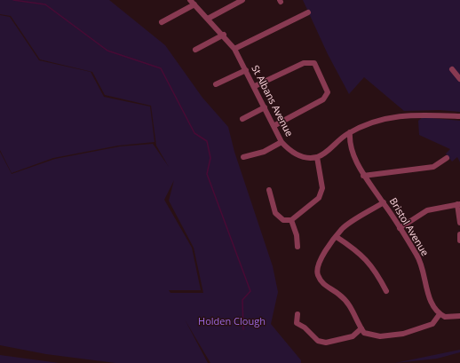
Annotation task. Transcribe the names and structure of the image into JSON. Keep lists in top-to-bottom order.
{
  "streets": {
    "street": ["St Albans Avenue", "Bristol Avenue"]
  },
  "parks": ["Holden Clough"]
}
